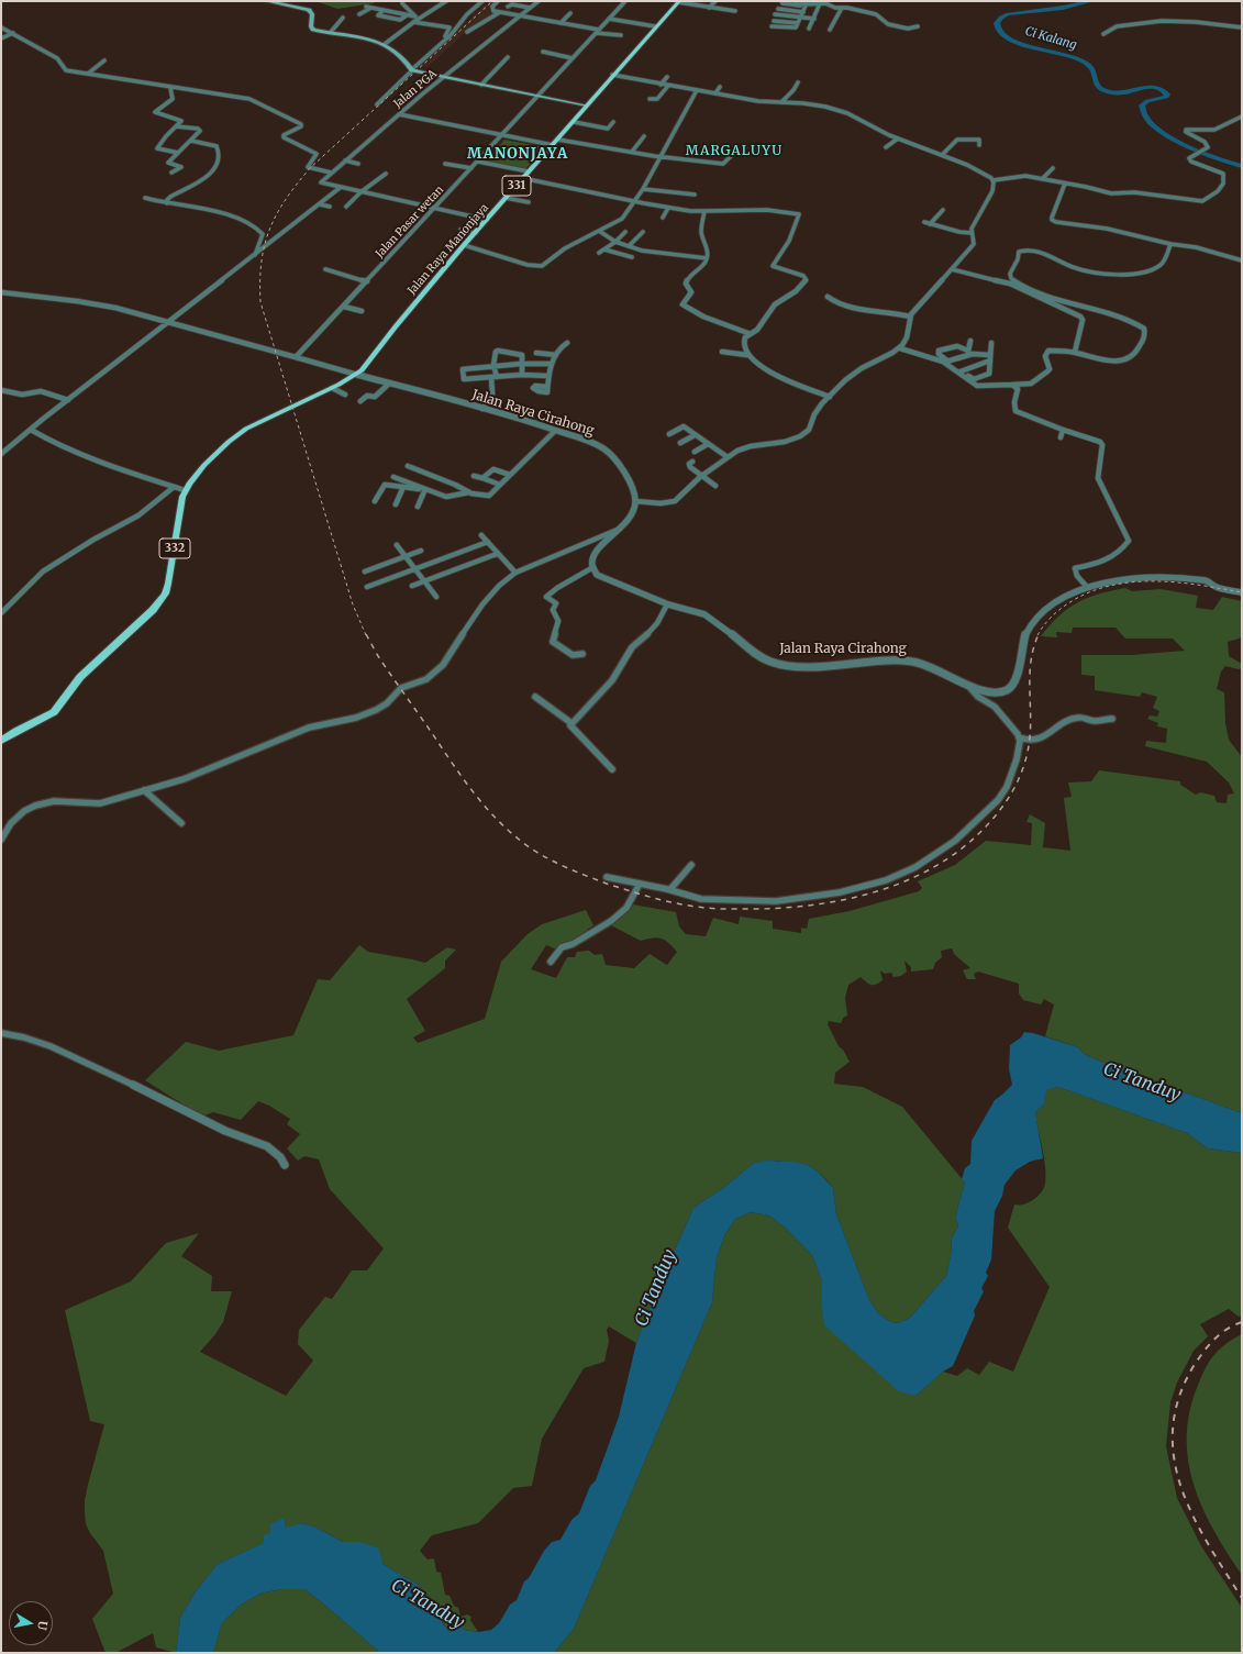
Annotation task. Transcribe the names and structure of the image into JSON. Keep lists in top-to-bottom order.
{
  "streets": {
    "main road": ["331", "Jalan Raya Manonjaya", "332"],
    "street": ["Jalan PGA", "Jalan Pasar wetan", "Jalan Raya Cirahong"]
  },
  "crossings": [
    ["Jalan Raya Manonjaya", "Jalan Raya Cirahong"],
    ["Jalan Raya Manonjaya", "332"],
    ["Jalan Raya Cirahong", "332"]
  ],
  "districts": ["MARGALUYU", "MANONJAYA"],
  "water": ["Ci Kalang", "Ci Tanduy"],
  "north": "right"
}
